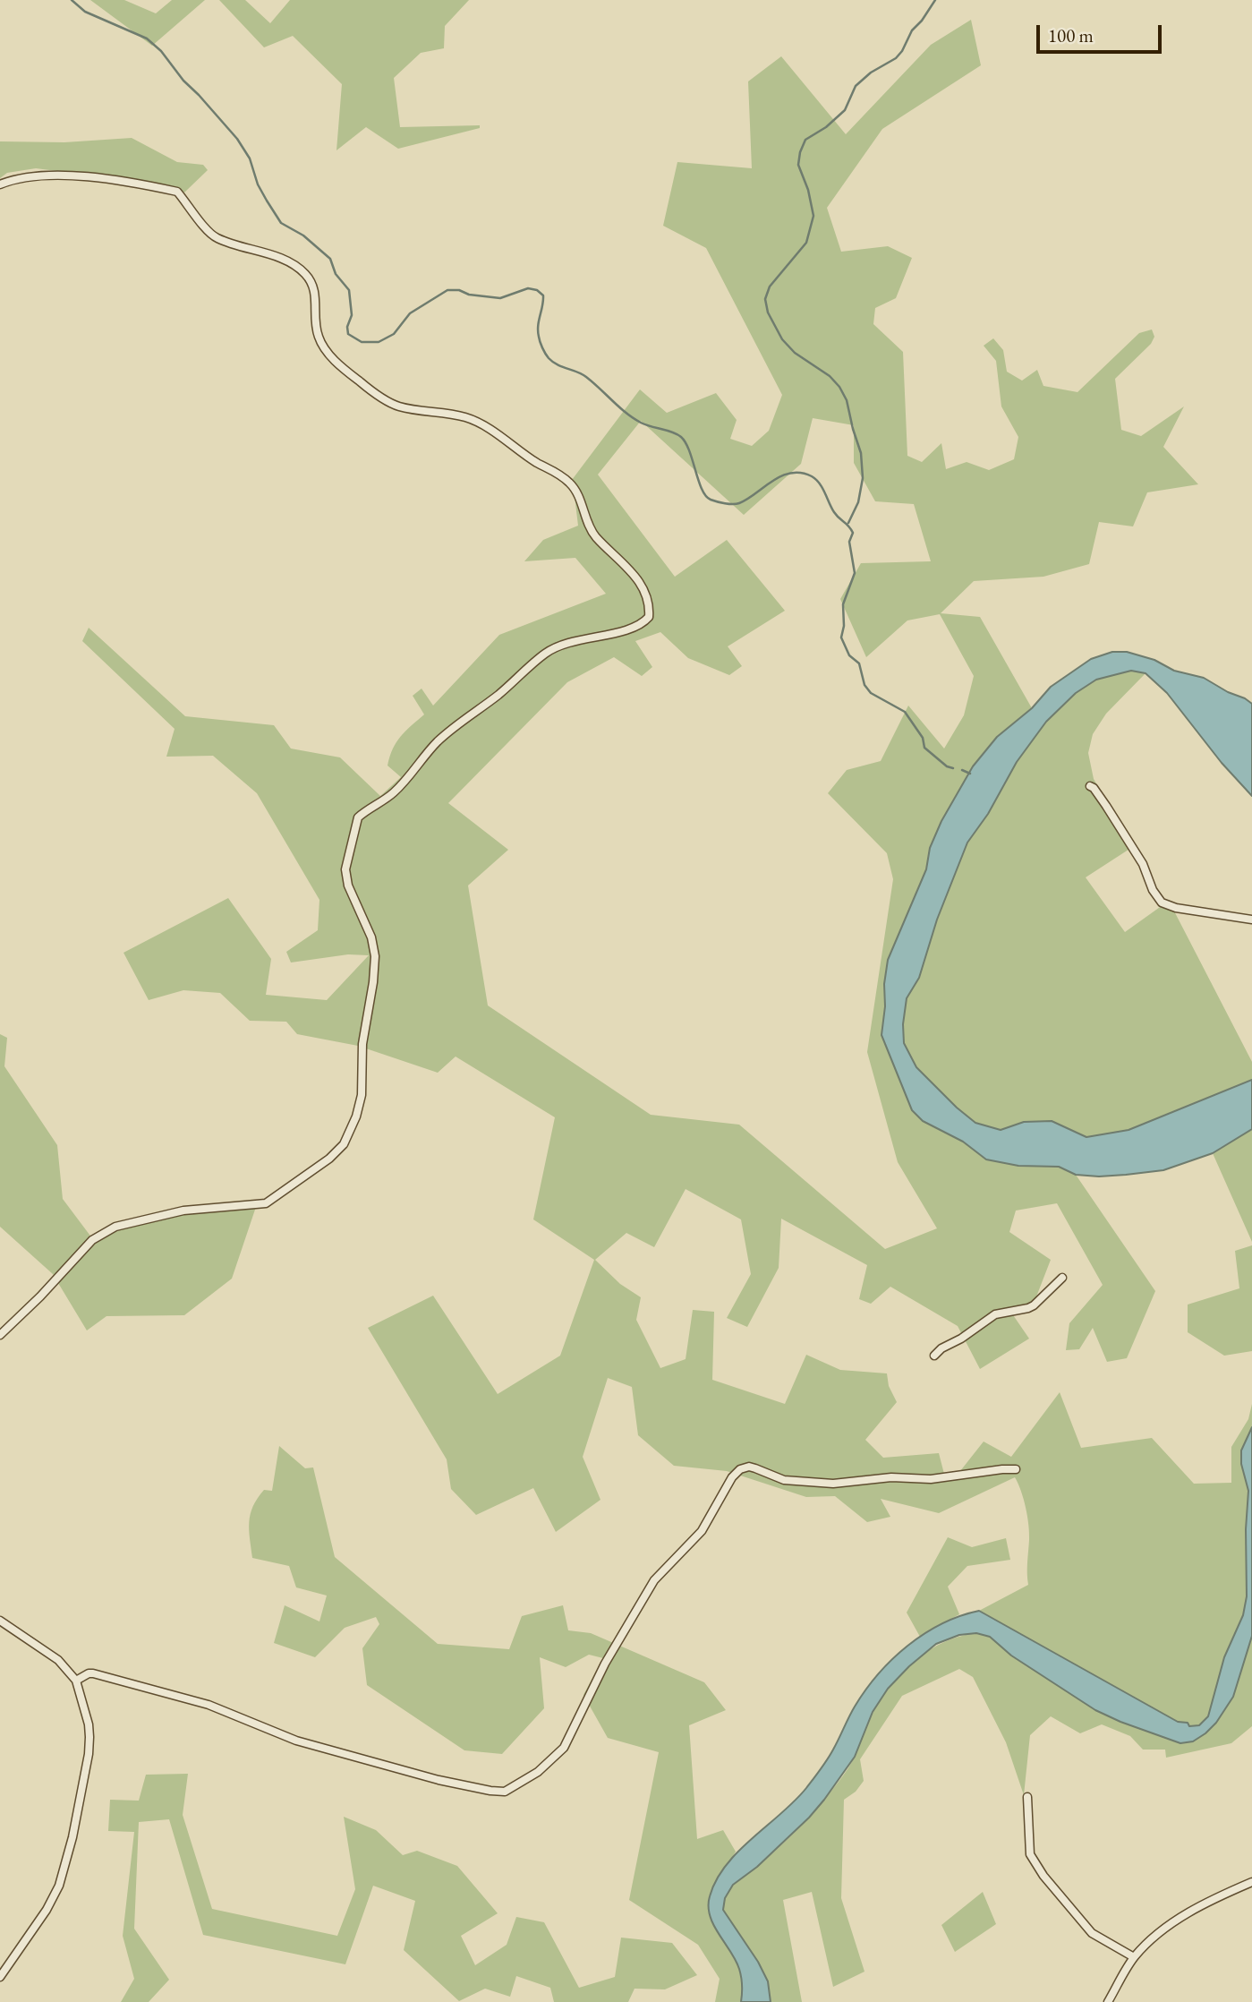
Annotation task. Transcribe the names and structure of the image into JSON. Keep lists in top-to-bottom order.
{
  "scale_bar": "100 m"
}
